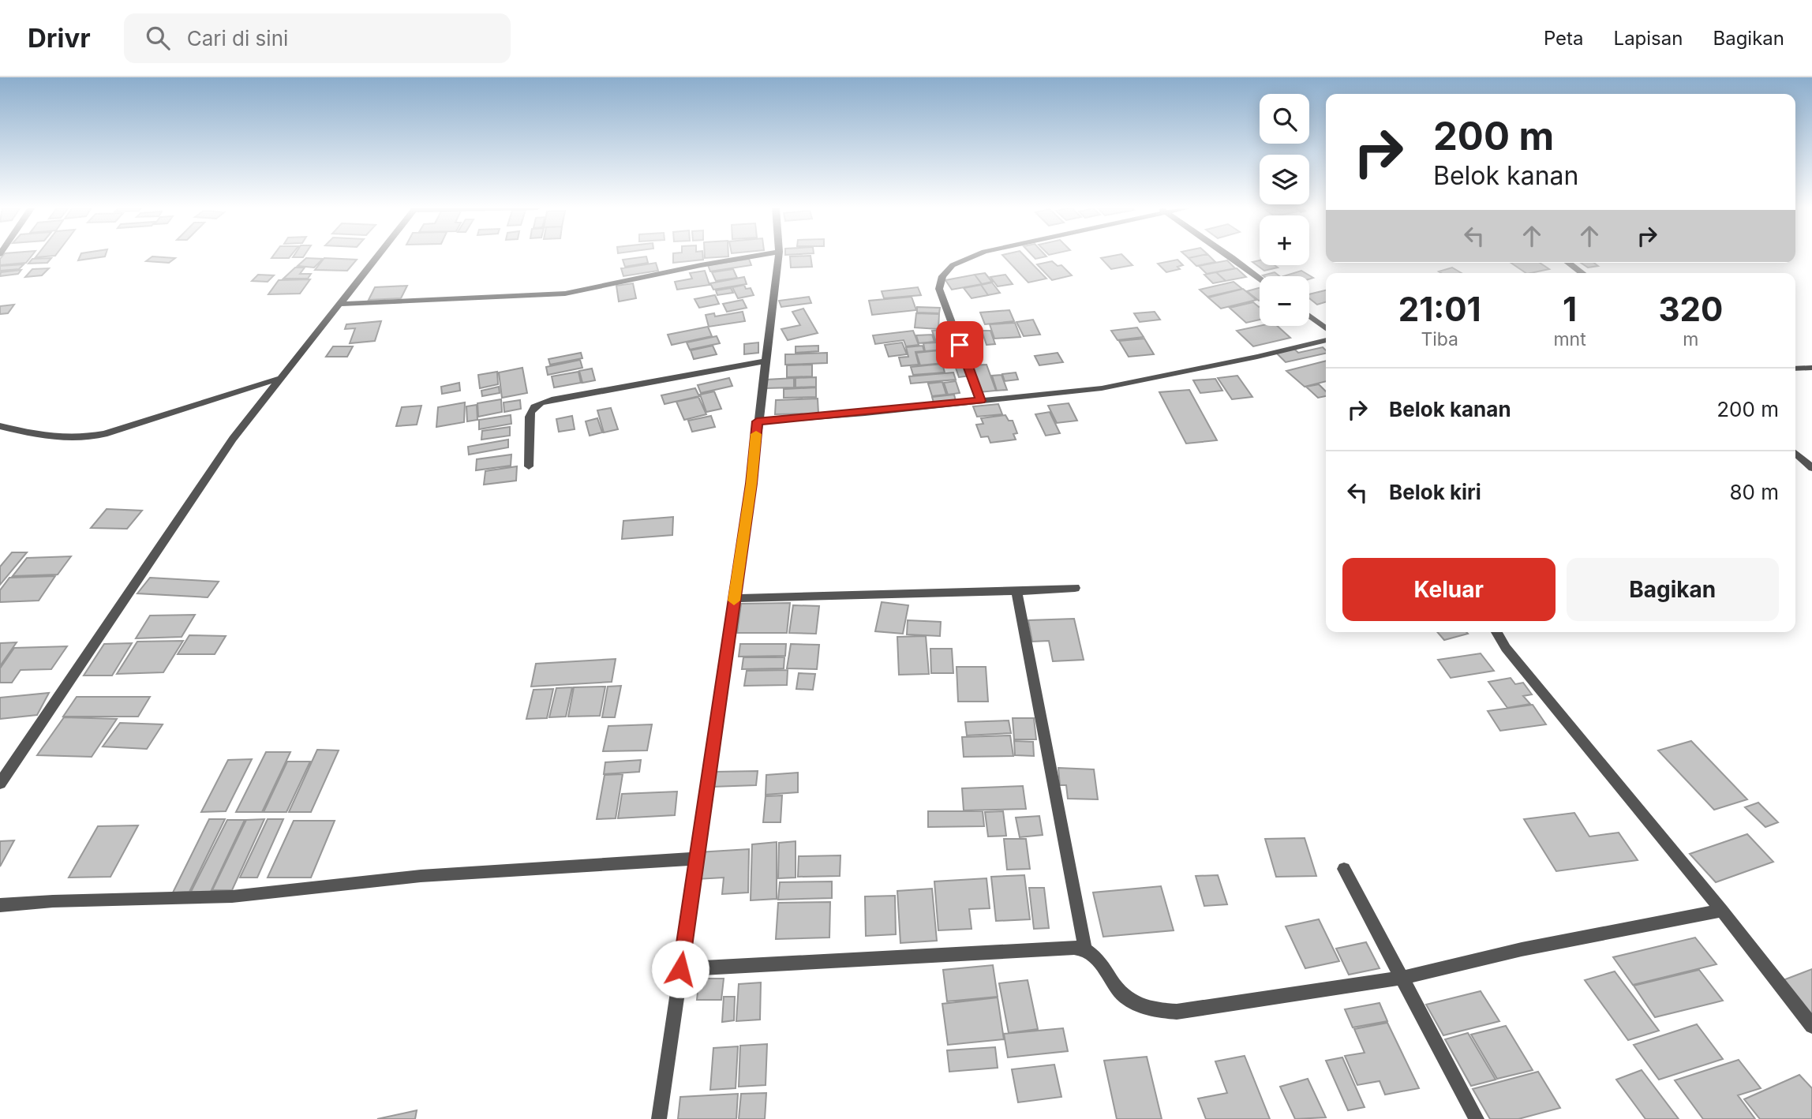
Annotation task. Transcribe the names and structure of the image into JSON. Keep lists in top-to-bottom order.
{
  "page": {
    "header": "Drivr",
    "search": "Cari di sini",
    "nav": ["Peta", "Lapisan", "Bagikan"],
    "map_buttons": ["+", "−"],
    "turn": ["200 m", "Belok kanan"],
    "eta": [
      "21:01",
      "Tiba",
      "1",
      "mnt",
      "320",
      "m"
    ],
    "list": [
      {
        "name": "Belok kanan",
        "value": "200 m"
      },
      {
        "name": "Belok kiri",
        "value": "80 m"
      }
    ],
    "buttons": ["Keluar", "Bagikan"]
  }
}
